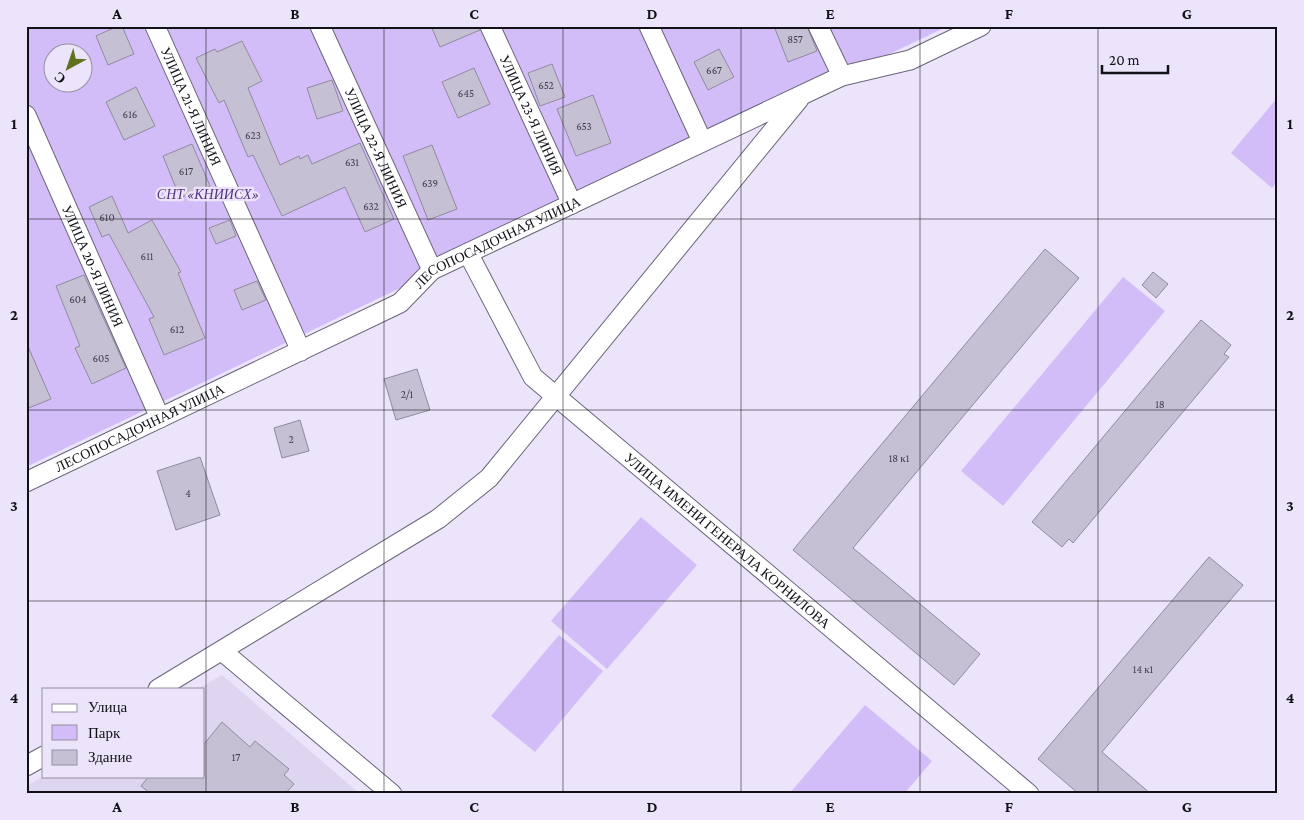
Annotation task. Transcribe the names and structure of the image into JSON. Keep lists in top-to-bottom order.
{
  "streets": {
    "street": [
      "УЛИЦА 21-Я ЛИНИЯ",
      "УЛИЦА 23-Я ЛИНИЯ",
      "УЛИЦА 22-Я ЛИНИЯ",
      "ЛЕСОПОСАДОЧНАЯ УЛИЦА",
      "УЛИЦА 20-Я ЛИНИЯ",
      "УЛИЦА ИМЕНИ ГЕНЕРАЛА КОРНИЛОВА"
    ]
  },
  "crossings": [
    ["УЛИЦА 21-Я ЛИНИЯ", "ЛЕСОПОСАДОЧНАЯ УЛИЦА"],
    ["УЛИЦА 23-Я ЛИНИЯ", "ЛЕСОПОСАДОЧНАЯ УЛИЦА"],
    ["УЛИЦА 22-Я ЛИНИЯ", "ЛЕСОПОСАДОЧНАЯ УЛИЦА"],
    ["ЛЕСОПОСАДОЧНАЯ УЛИЦА", "УЛИЦА 20-Я ЛИНИЯ"],
    ["ЛЕСОПОСАДОЧНАЯ УЛИЦА", "УЛИЦА ИМЕНИ ГЕНЕРАЛА КОРНИЛОВА"]
  ],
  "parks": ["СНТ «КНИИСХ»"],
  "house_numbers": [
    "857",
    "667",
    "652",
    "645",
    "616",
    "653",
    "623",
    "631",
    "617",
    "639",
    "632",
    "610",
    "611",
    "604",
    "612",
    "605",
    "2/1",
    "18",
    "2",
    "18 к1",
    "4",
    "14 к1",
    "17"
  ],
  "legend": ["Улица", "Парк", "Здание"],
  "scale_bar": "20 m",
  "north": "bottom left",
  "grid": {
    "columns": [
      "A",
      "B",
      "C",
      "D",
      "E",
      "F",
      "G"
    ],
    "rows": [
      "1",
      "2",
      "3",
      "4"
    ]
  }
}
